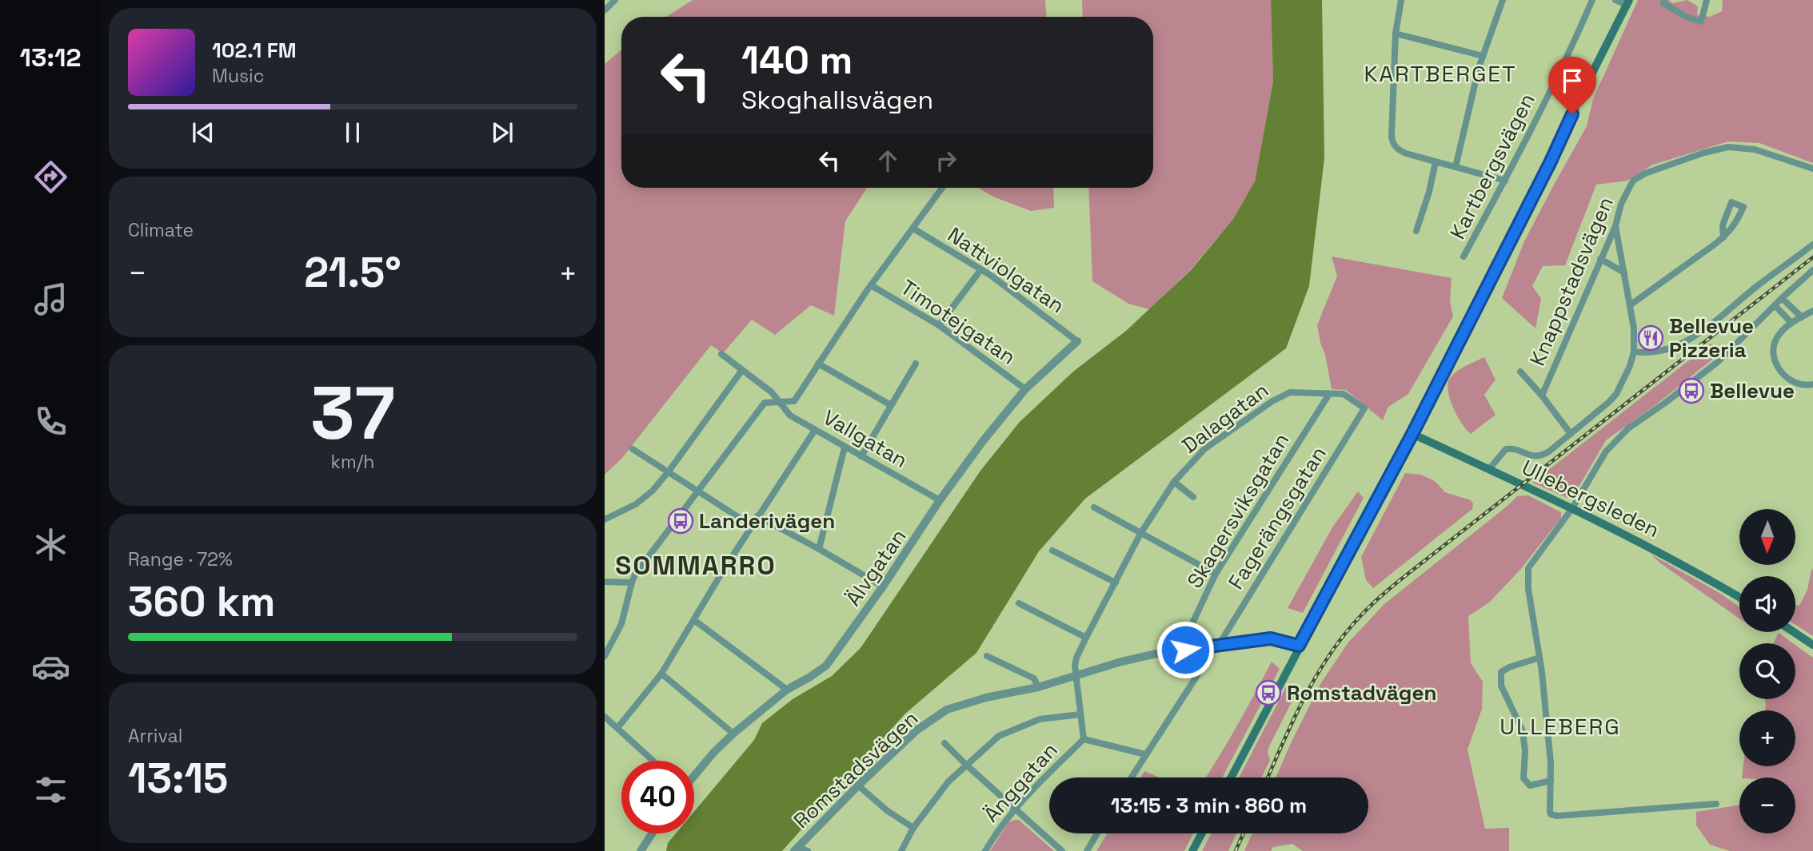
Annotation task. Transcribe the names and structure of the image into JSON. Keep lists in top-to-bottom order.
{
  "streets": {
    "main road": ["Ullebergsleden"],
    "street": [
      "Kartbergsvägen",
      "Nattviolgatan",
      "Knappstadsvägen",
      "Timotejgatan",
      "Dalagatan",
      "Vallgatan",
      "Skagersviksgatan",
      "Fagerängsgatan",
      "Älvgatan",
      "Romstadsvägen",
      "Änggatan"
    ]
  },
  "crossings": [
    ["Nattviolgatan", "Älvgatan"],
    ["Timotejgatan", "Älvgatan"],
    ["Dalagatan", "Skagersviksgatan"],
    ["Dalagatan", "Fagerängsgatan"],
    ["Dalagatan", "Romstadsvägen"],
    ["Dalagatan", "Änggatan"],
    ["Vallgatan", "Älvgatan"],
    ["Skagersviksgatan", "Romstadsvägen"],
    ["Fagerängsgatan", "Romstadsvägen"]
  ],
  "districts": ["KARTBERGET", "SOMMARRO", "ULLEBERG"],
  "places": {
    "restaurant": ["Bellevue Pizzeria"],
    "bus stop": ["Bellevue", "Landerivägen", "Romstadvägen"]
  },
  "north": "bottom",
  "page": {
    "tabs": "13:12",
    "turn": ["140 m", "Skoghallsvägen"],
    "song": ["102.1 FM", "Music"],
    "tile": [
      "Climate",
      ["37", "km/h"],
      ["Range · 72%", "360 km"],
      ["Arrival", "13:15"]
    ],
    "heat": ["−", "21.5°", "+"],
    "map_buttons": ["+", "−"],
    "limit": "40",
    "trip": "13:15 · 3 min · 860 m"
  }
}
